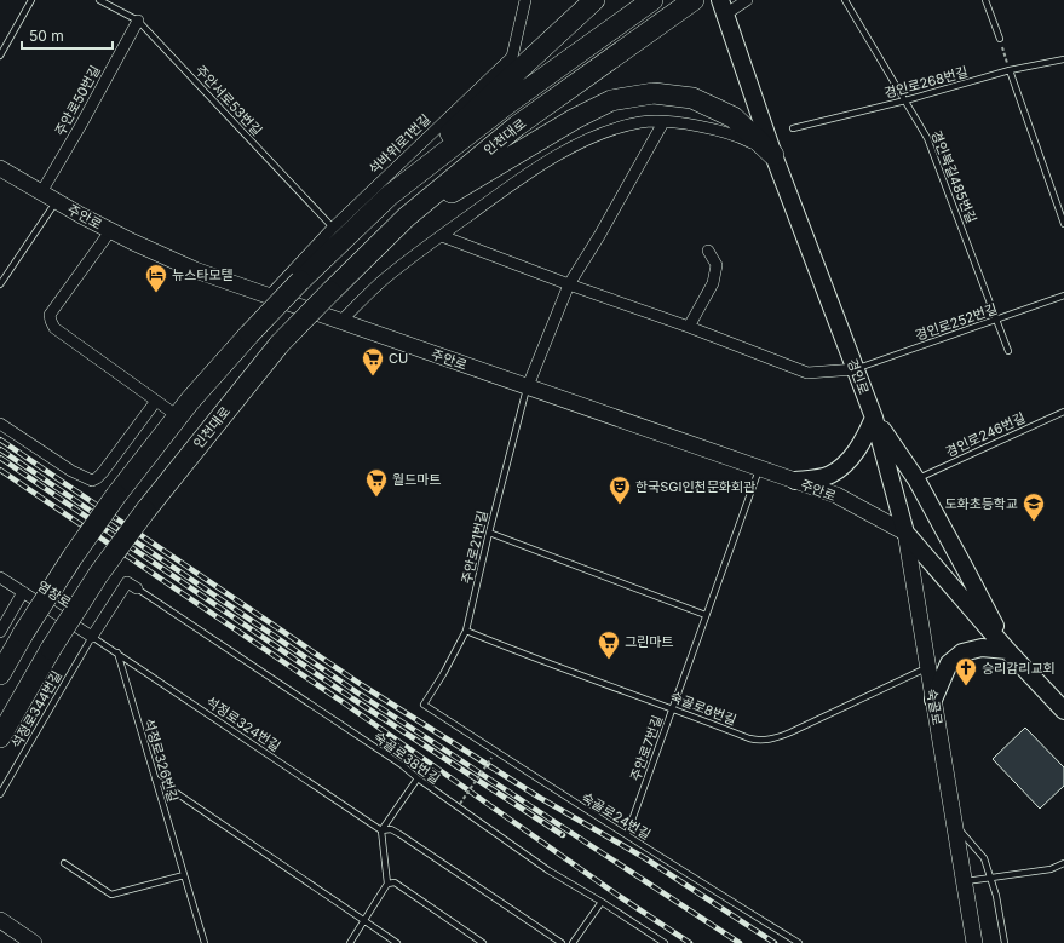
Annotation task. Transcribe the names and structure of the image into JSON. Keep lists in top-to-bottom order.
{
  "streets": {
    "highway": ["인천대로"],
    "main road": ["주안로", "경인로", "숙골로"],
    "street": ["주안로50번길", "석바위로1번길", "염창로"],
    "lane": [
      "경인로268번길",
      "주안서로53번길",
      "경인북길485번길",
      "경인로252번길",
      "경인로246번길",
      "주안로21번길",
      "숙골로8번길",
      "석정로344번길",
      "석정로324번길",
      "주안로7번길",
      "숙골로38번길",
      "석정로326번길",
      "숙골로24번길"
    ]
  },
  "crossings": [
    ["경인로268번길", "경인북길485번길"],
    ["주안로50번길", "주안서로53번길"],
    ["주안로50번길", "주안로"],
    ["주안서로53번길", "석바위로1번길"],
    ["석바위로1번길", "주안로"],
    ["경인북길485번길", "경인로252번길"],
    ["주안로", "경인로"],
    ["주안로", "주안로21번길"],
    ["주안로", "숙골로"],
    ["주안로", "주안로7번길"],
    ["경인로252번길", "경인로"],
    ["경인로", "숙골로"],
    ["주안로21번길", "숙골로8번길"],
    ["주안로21번길", "숙골로24번길"],
    ["염창로", "석정로344번길"],
    ["염창로", "석정로324번길"],
    ["숙골로", "숙골로8번길"],
    ["숙골로8번길", "주안로7번길"],
    ["석정로344번길", "석정로324번길"],
    ["석정로324번길", "석정로326번길"],
    ["주안로7번길", "숙골로24번길"]
  ],
  "places": {
    "hotel": ["뉴스타모텔"],
    "supermarket": ["CU", "월드마트", "그린마트"],
    "theatre": ["한국SGI인천문화회관"],
    "school or university": ["도화초등학교"],
    "church": ["승리감리교회"]
  },
  "scale_bar": "50 m"
}
